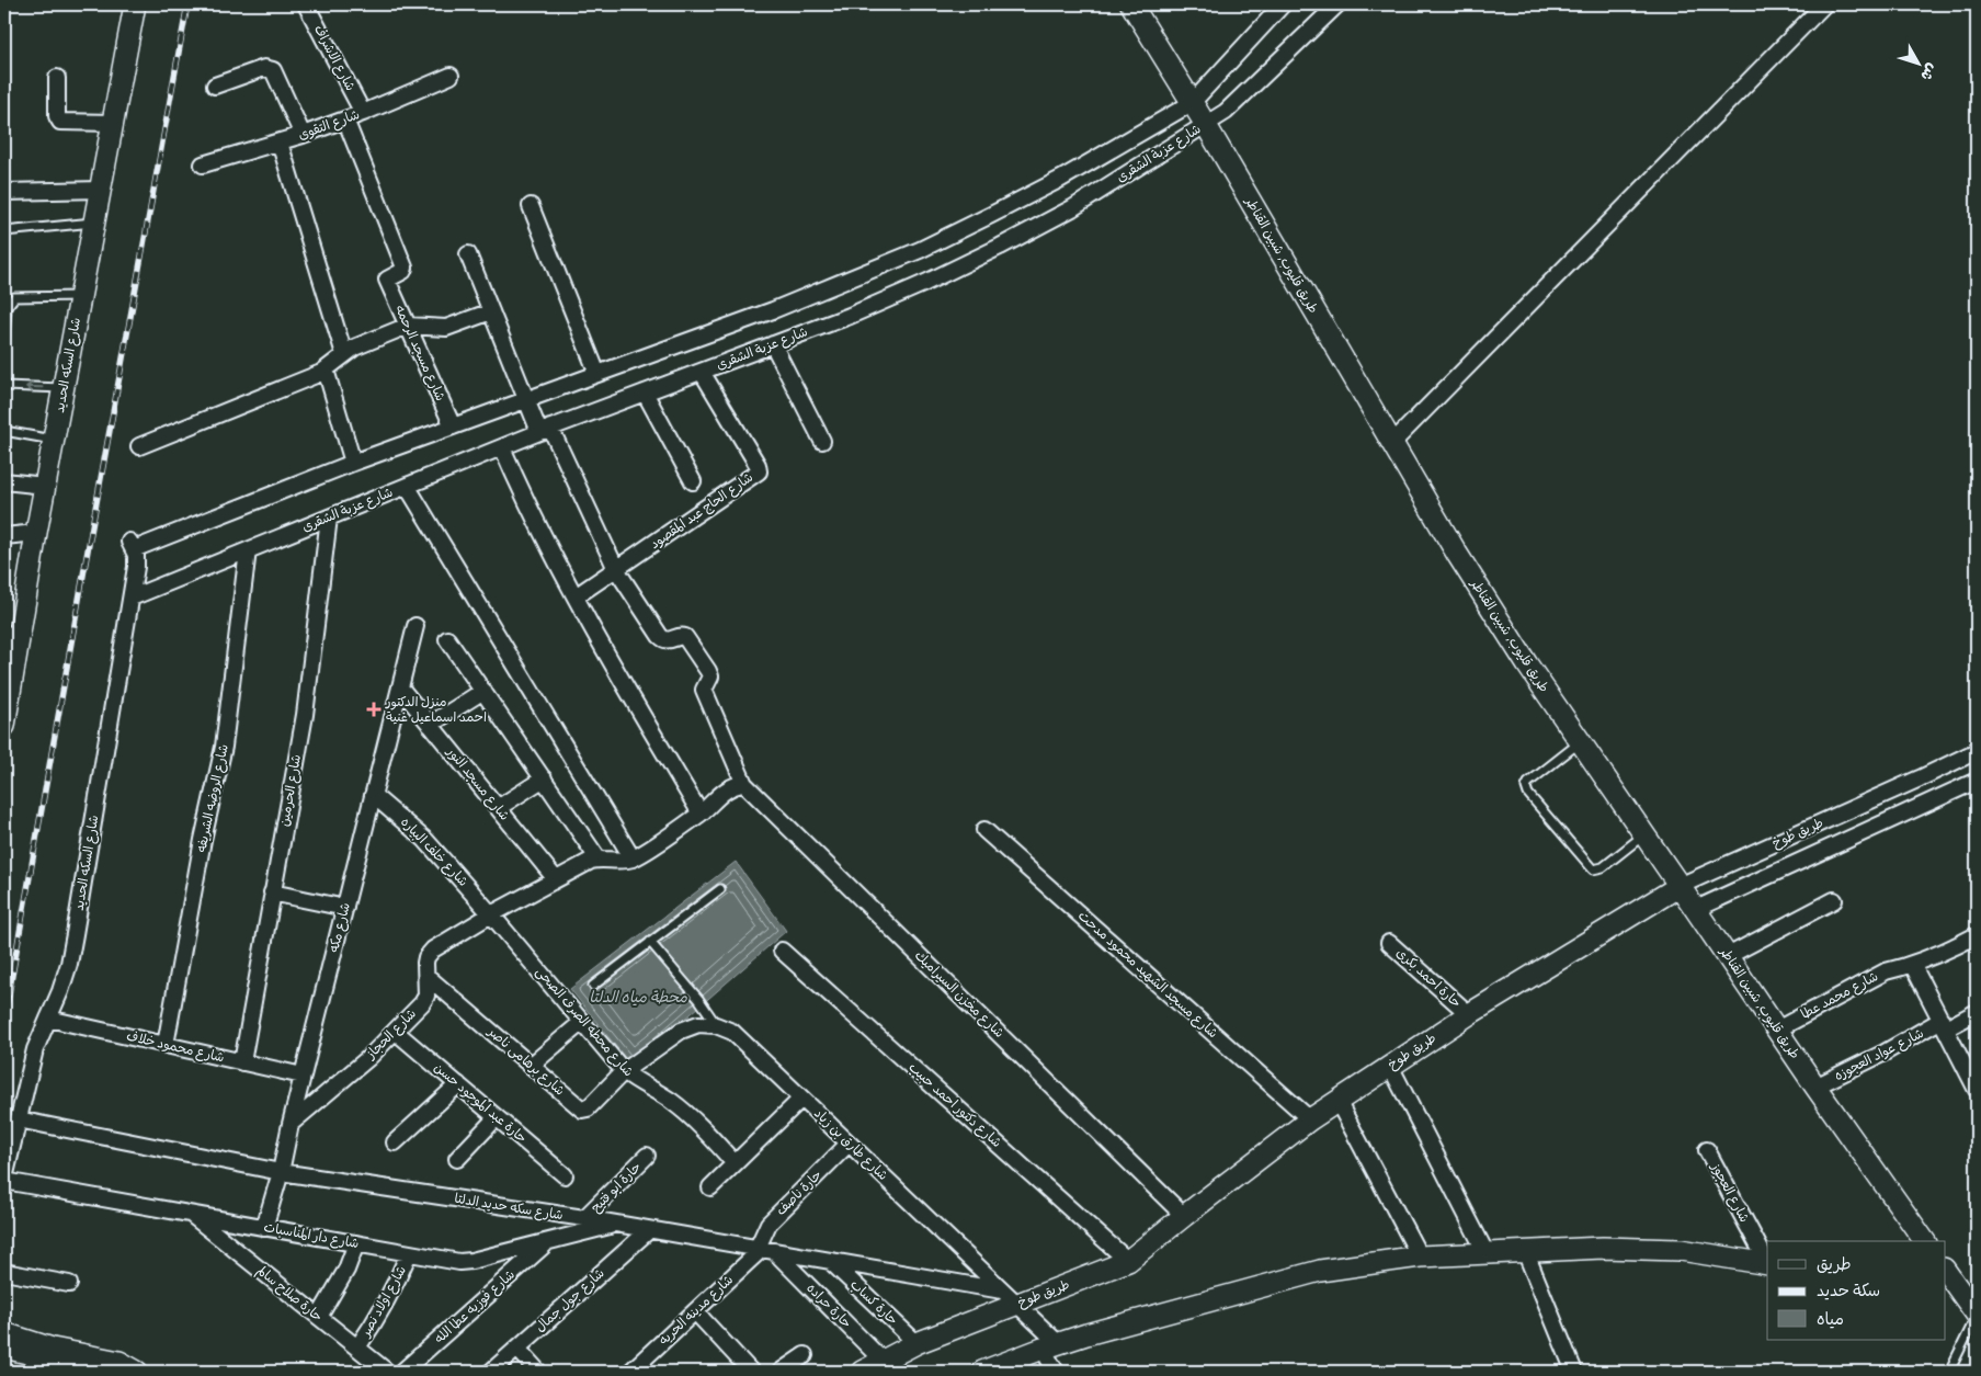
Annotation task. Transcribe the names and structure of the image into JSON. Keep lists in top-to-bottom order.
{
  "streets": {
    "main road": ["طريق قليوب, شبين القناطر", "شارع السكه الحديد", "طريق طوخ"],
    "street": [
      "شارع الاشراف",
      "شارع التقوى",
      "شارع عزبة الشقرى",
      "شارع مسجد الرحمه",
      "شارع الحاج عبد المقصود",
      "شارع مسجد النور",
      "شارع الحرمين",
      "شارع الروضه الشريفه",
      "شارع خلف البياره",
      "شارع مكه",
      "شارع مسجد الشهيد محمود مدحت",
      "حارة احمد بكرى",
      "شارع مخزن السيراميك",
      "شارع محمد عطا",
      "شارع محطه الصرف الصحى",
      "شارع الحجاز",
      "شارع محمود خلاف",
      "شارع عواد العجوزه",
      "شارع برهامى ناصر",
      "حارة عبد الموجود حسن",
      "شارع دكتور احمد حبيب",
      "شارع طارق بن زياد",
      "حارة ابو فتيح",
      "حارة ناصف",
      "شارع العجوز",
      "شارع سكه حديد الدلتا",
      "شارع دار المناسبات",
      "حارة صلاح سالم",
      "شارع جول جمال",
      "شارع اولاد نصر",
      "حارة كساب",
      "حارة حراده",
      "شارع فوزيه عطا الله",
      "شارع مدينه الحريه"
    ]
  },
  "crossings": [
    ["شارع الاشراف", "شارع التقوى"],
    ["شارع التقوى", "شارع مسجد الرحمه"],
    ["شارع عزبة الشقرى", "طريق قليوب, شبين القناطر"],
    ["شارع عزبة الشقرى", "شارع مسجد الرحمه"],
    ["شارع عزبة الشقرى", "شارع السكه الحديد"],
    ["شارع عزبة الشقرى", "شارع الحاج عبد المقصود"],
    ["شارع عزبة الشقرى", "شارع الحرمين"],
    ["شارع عزبة الشقرى", "شارع الروضه الشريفه"],
    ["طريق قليوب, شبين القناطر", "طريق طوخ"],
    ["طريق قليوب, شبين القناطر", "شارع محمد عطا"],
    ["طريق قليوب, شبين القناطر", "شارع عواد العجوزه"],
    ["شارع السكه الحديد", "شارع محمود خلاف"],
    ["شارع السكه الحديد", "شارع سكه حديد الدلتا"],
    ["شارع السكه الحديد", "شارع دار المناسبات"],
    ["شارع مسجد النور", "شارع مكه"],
    ["شارع مسجد النور", "شارع الحجاز"],
    ["شارع الحرمين", "شارع محمود خلاف"],
    ["شارع الروضه الشريفه", "شارع محمود خلاف"],
    ["طريق طوخ", "شارع مسجد الشهيد محمود مدحت"],
    ["طريق طوخ", "حارة احمد بكرى"],
    ["طريق طوخ", "شارع مخزن السيراميك"],
    ["طريق طوخ", "شارع دكتور احمد حبيب"],
    ["طريق طوخ", "شارع طارق بن زياد"],
    ["طريق طوخ", "شارع سكه حديد الدلتا"],
    ["طريق طوخ", "حارة كساب"],
    ["طريق طوخ", "حارة حراده"],
    ["شارع خلف البياره", "شارع مكه"],
    ["شارع خلف البياره", "شارع محطه الصرف الصحى"],
    ["شارع خلف البياره", "شارع الحجاز"],
    ["شارع مكه", "شارع الحجاز"],
    ["شارع مكه", "شارع محمود خلاف"],
    ["شارع مكه", "شارع سكه حديد الدلتا"],
    ["شارع مكه", "شارع دار المناسبات"],
    ["شارع محطه الصرف الصحى", "شارع الحجاز"],
    ["شارع محطه الصرف الصحى", "شارع برهامى ناصر"],
    ["شارع الحجاز", "شارع برهامى ناصر"],
    ["شارع الحجاز", "حارة عبد الموجود حسن"],
    ["شارع طارق بن زياد", "حارة ناصف"],
    ["شارع طارق بن زياد", "شارع سكه حديد الدلتا"],
    ["حارة ابو فتيح", "شارع سكه حديد الدلتا"],
    ["حارة ناصف", "شارع سكه حديد الدلتا"],
    ["حارة ناصف", "حارة حراده"],
    ["حارة ناصف", "شارع مدينه الحريه"],
    ["شارع سكه حديد الدلتا", "شارع دار المناسبات"],
    ["شارع سكه حديد الدلتا", "شارع جول جمال"],
    ["شارع سكه حديد الدلتا", "حارة كساب"],
    ["شارع سكه حديد الدلتا", "حارة حراده"],
    ["شارع سكه حديد الدلتا", "شارع مدينه الحريه"],
    ["شارع دار المناسبات", "حارة صلاح سالم"],
    ["شارع دار المناسبات", "شارع اولاد نصر"],
    ["شارع دار المناسبات", "شارع فوزيه عطا الله"],
    ["حارة صلاح سالم", "شارع اولاد نصر"],
    ["حارة حراده", "شارع مدينه الحريه"]
  ],
  "water": ["محطة مياه الدلتا"],
  "places": {
    "health": ["منزل الدكتور احمد اسماعيل غنية"]
  },
  "legend": ["طريق", "سكة حديد", "مياه"],
  "north": "bottom right"
}
